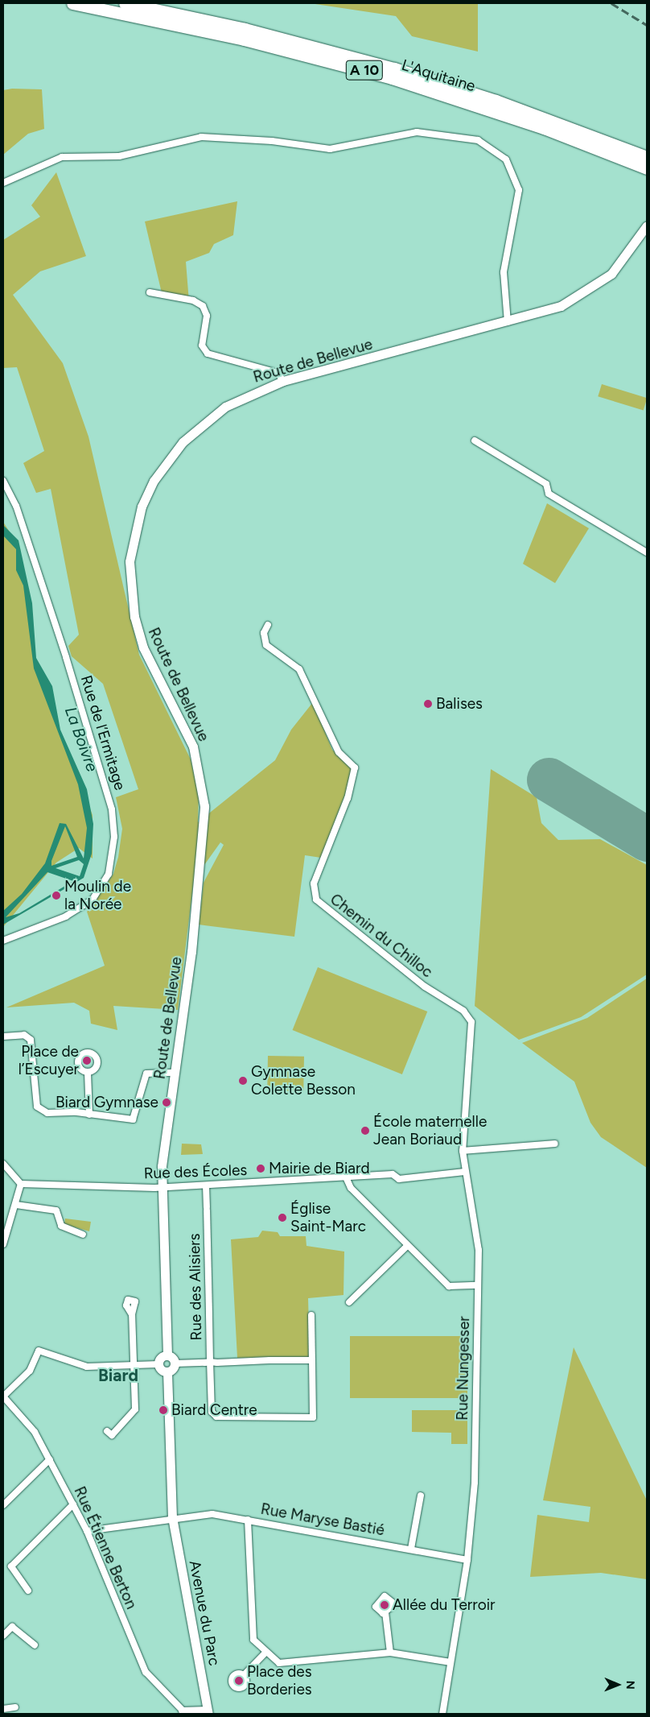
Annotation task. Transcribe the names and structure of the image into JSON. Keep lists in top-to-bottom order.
{
  "streets": {
    "highway": ["A 10", "L'Aquitaine"],
    "street": [
      "Route de Bellevue",
      "Rue de l’Ermitage",
      "Chemin du Chilloc",
      "Rue des Écoles",
      "Rue des Alisiers",
      "Rue Nungesser",
      "Rue Maryse Bastié",
      "Rue Étienne Berton",
      "Avenue du Parc"
    ]
  },
  "crossings": [
    ["Route de Bellevue", "Rue des Écoles"],
    ["Chemin du Chilloc", "Rue Nungesser"],
    ["Rue des Écoles", "Rue des Alisiers"],
    ["Rue des Écoles", "Rue Nungesser"],
    ["Rue Nungesser", "Rue Maryse Bastié"],
    ["Rue Maryse Bastié", "Rue Étienne Berton"],
    ["Rue Maryse Bastié", "Avenue du Parc"],
    ["Rue Étienne Berton", "Avenue du Parc"]
  ],
  "districts": ["Biard"],
  "water": ["La Boivre"],
  "places": [
    "Balises",
    "Moulin de la Norée",
    "Place de l’Escuyer",
    "Gymnase Colette Besson",
    "Biard Gymnase",
    "École maternelle Jean Boriaud",
    "Mairie de Biard",
    "Église Saint-Marc",
    "Biard Centre",
    "Allée du Terroir",
    "Place des Borderies"
  ],
  "north": "right"
}
